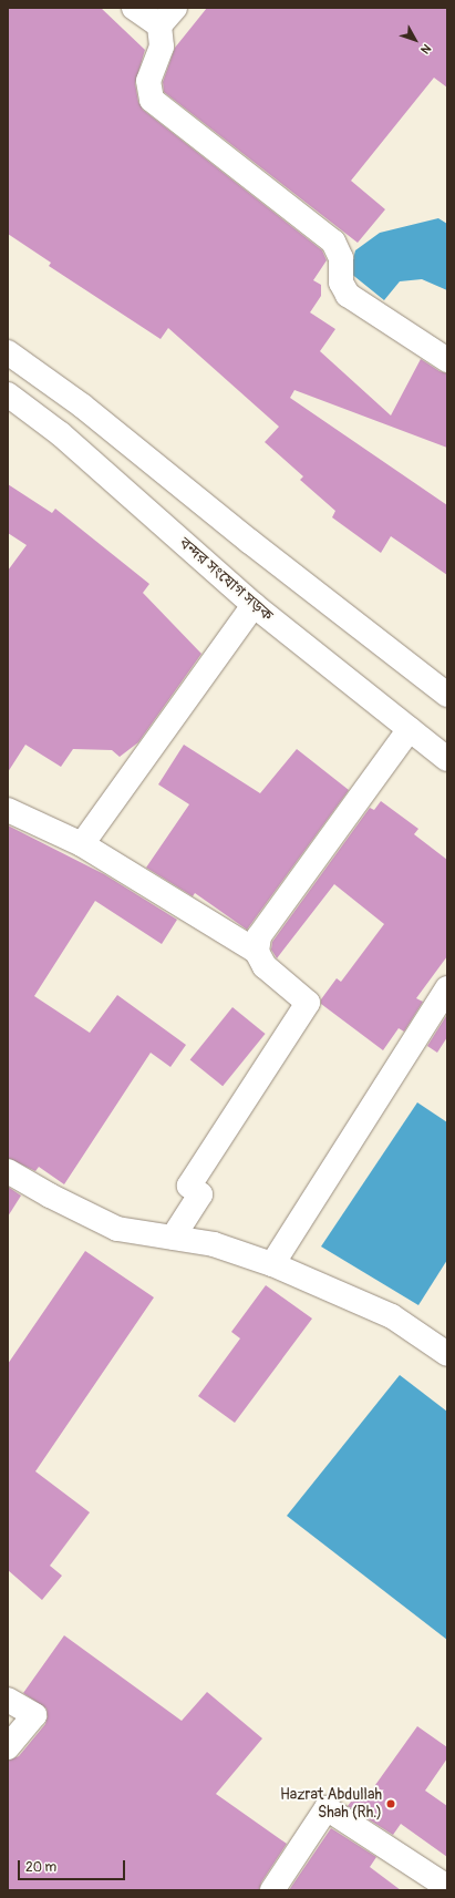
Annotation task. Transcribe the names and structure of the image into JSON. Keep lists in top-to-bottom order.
{
  "streets": {
    "main road": ["বন্দর সংযোগ সড়ক"]
  },
  "places": ["Hazrat Abdullah Shah (Rh.)"],
  "scale_bar": "20 m",
  "north": "bottom right"
}
